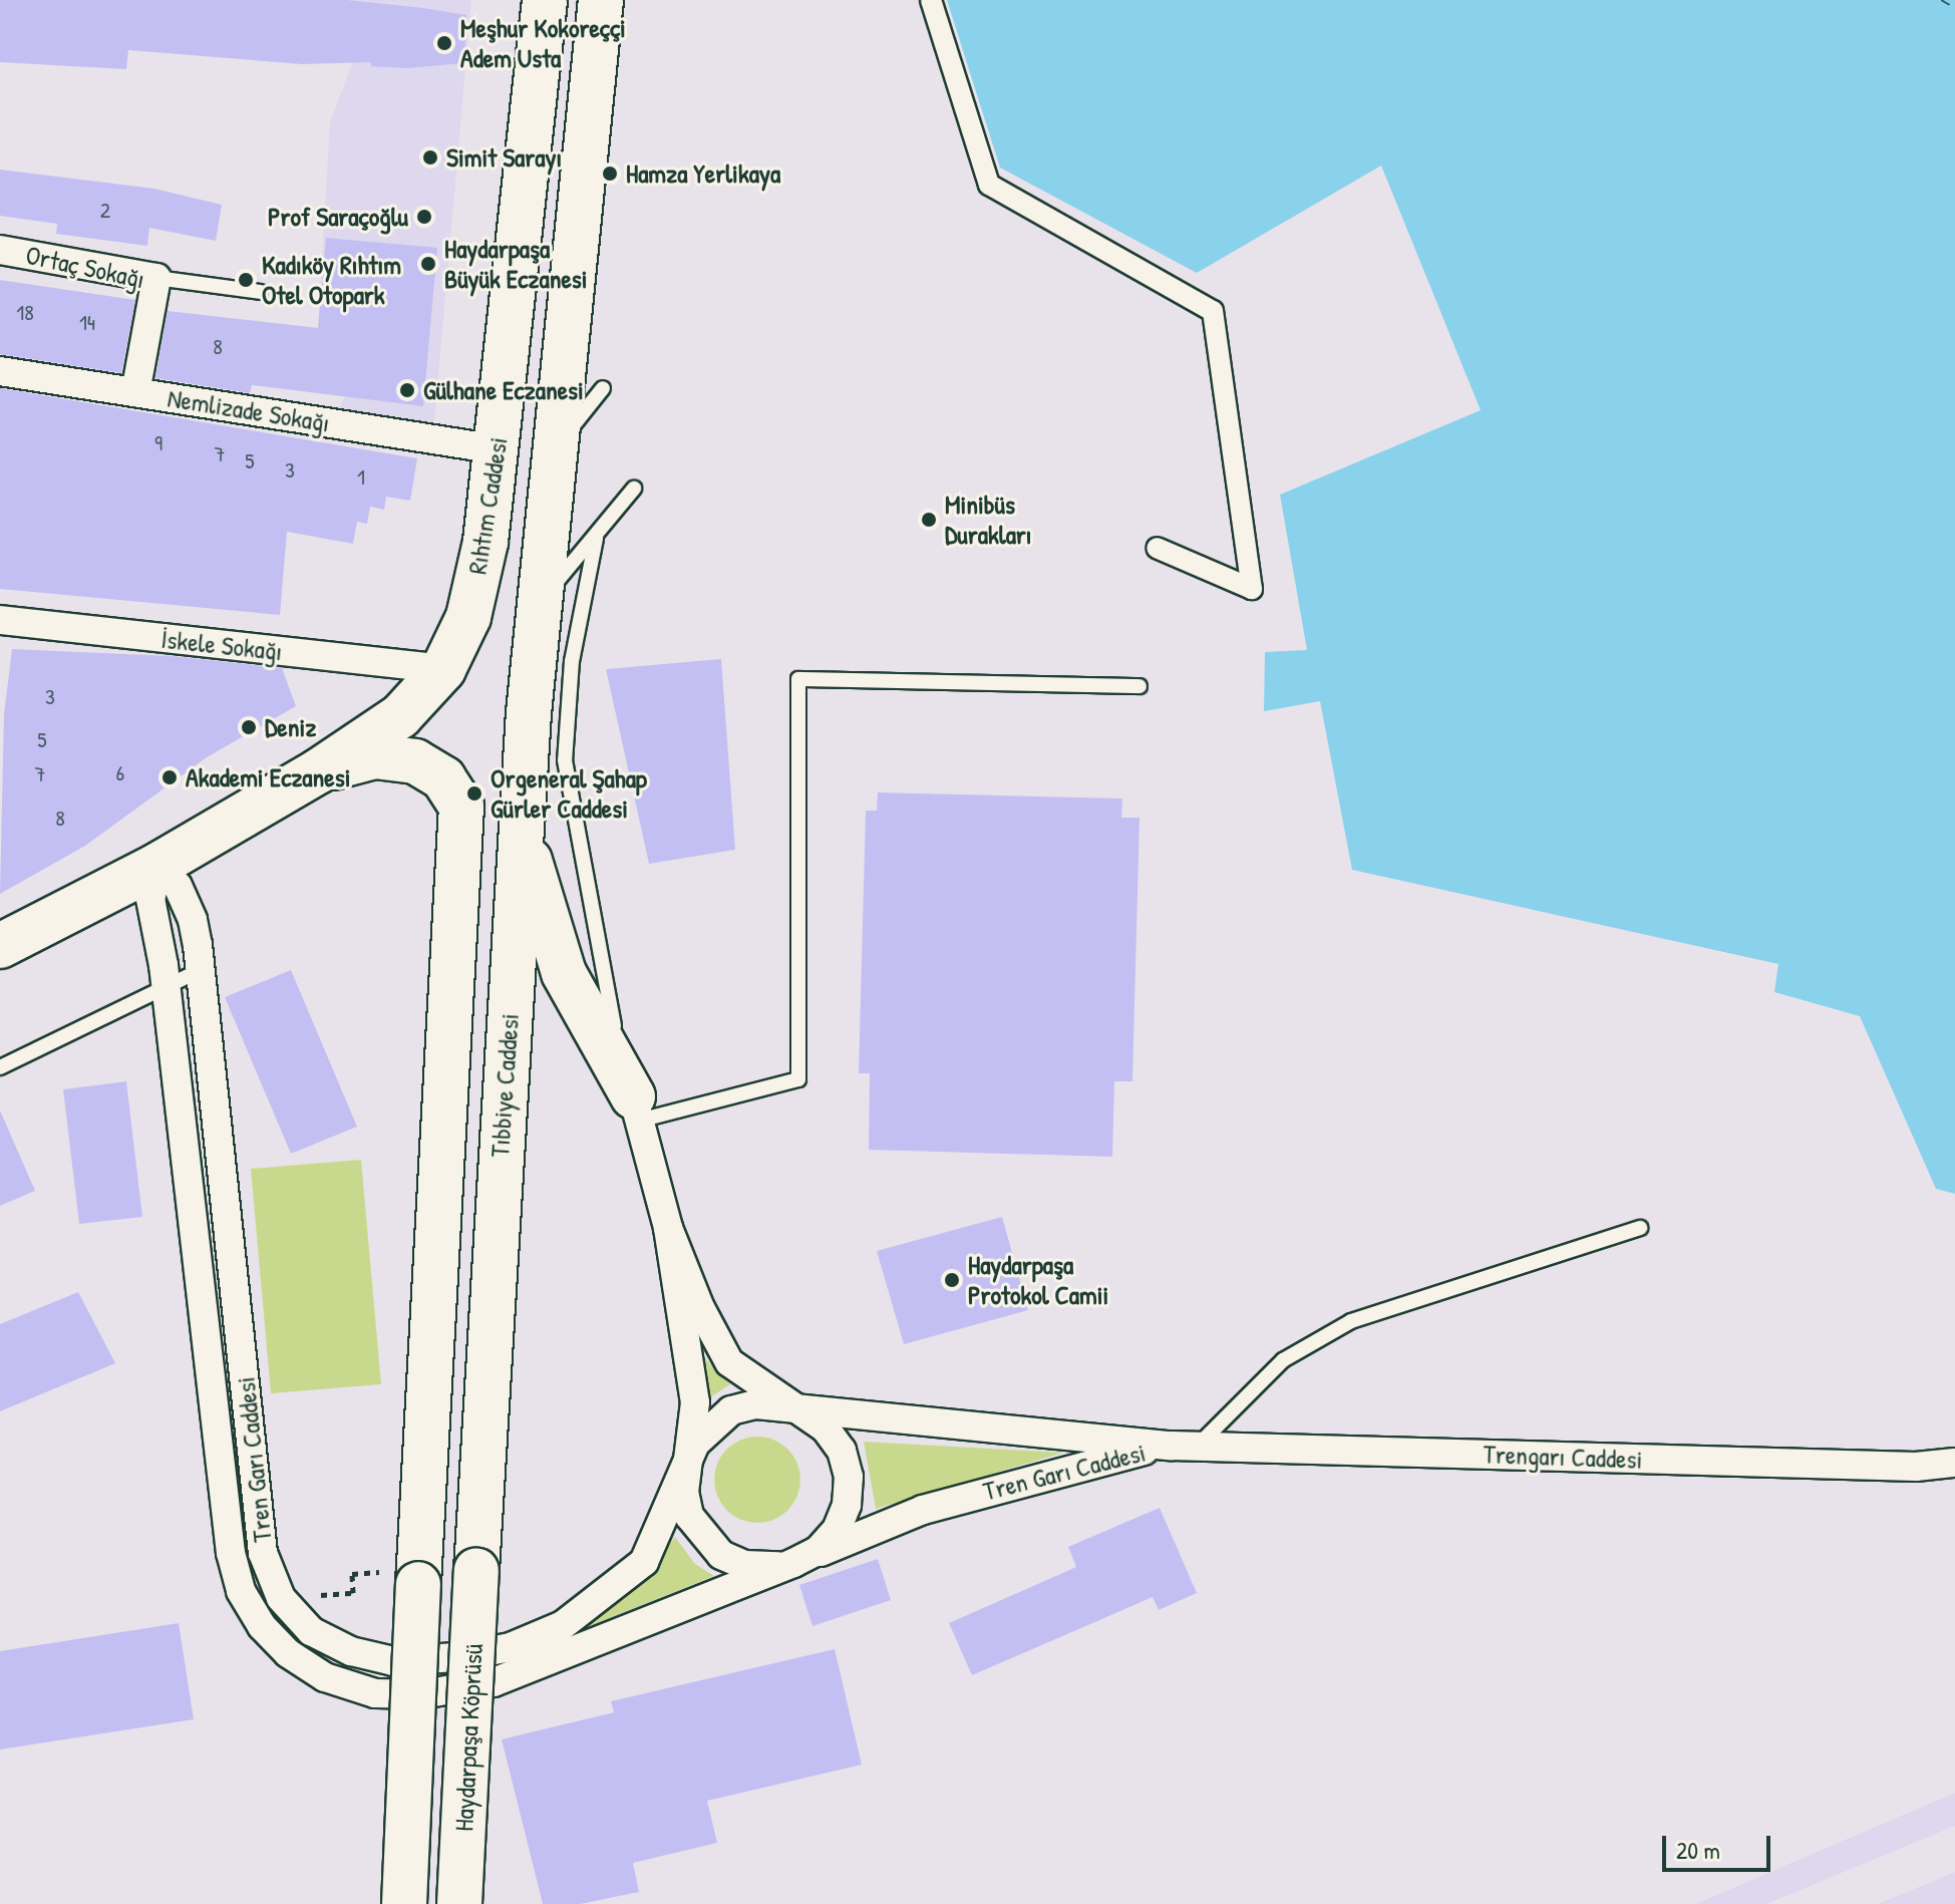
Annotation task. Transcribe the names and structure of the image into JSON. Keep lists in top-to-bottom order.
{
  "streets": {
    "main road": ["Rıhtım Caddesi", "Tıbbiye Caddesi", "Haydarpaşa Köprüsü"],
    "street": [
      "Ortaç Sokağı",
      "Nemlizade Sokağı",
      "İskele Sokağı",
      "Trengarı Caddesi",
      "Tren Garı Caddesi"
    ]
  },
  "crossings": [
    ["Ortaç Sokağı", "Nemlizade Sokağı"],
    ["Nemlizade Sokağı", "Rıhtım Caddesi"],
    ["Rıhtım Caddesi", "İskele Sokağı"],
    ["Tıbbiye Caddesi", "Haydarpaşa Köprüsü"],
    ["Trengarı Caddesi", "Tren Garı Caddesi"]
  ],
  "places": [
    "Meşhur Kokoreççi Adem Usta",
    "Simit Sarayı",
    "Hamza Yerlikaya",
    "Prof Saraçoğlu",
    "Haydarpaşa Büyük Eczanesi",
    "Kadıköy Rıhtım Otel Otopark",
    "Gülhane Eczanesi",
    "Minibüs Durakları",
    "Deniz",
    "Akademi Eczanesi",
    "Orgeneral Şahap Gürler Caddesi",
    "Haydarpaşa Protokol Camii"
  ],
  "house_numbers": [
    "2",
    "18",
    "14",
    "8",
    "9",
    "7",
    "5",
    "3",
    "1",
    "3",
    "5",
    "6",
    "7",
    "8"
  ],
  "scale_bar": "20 m"
}
